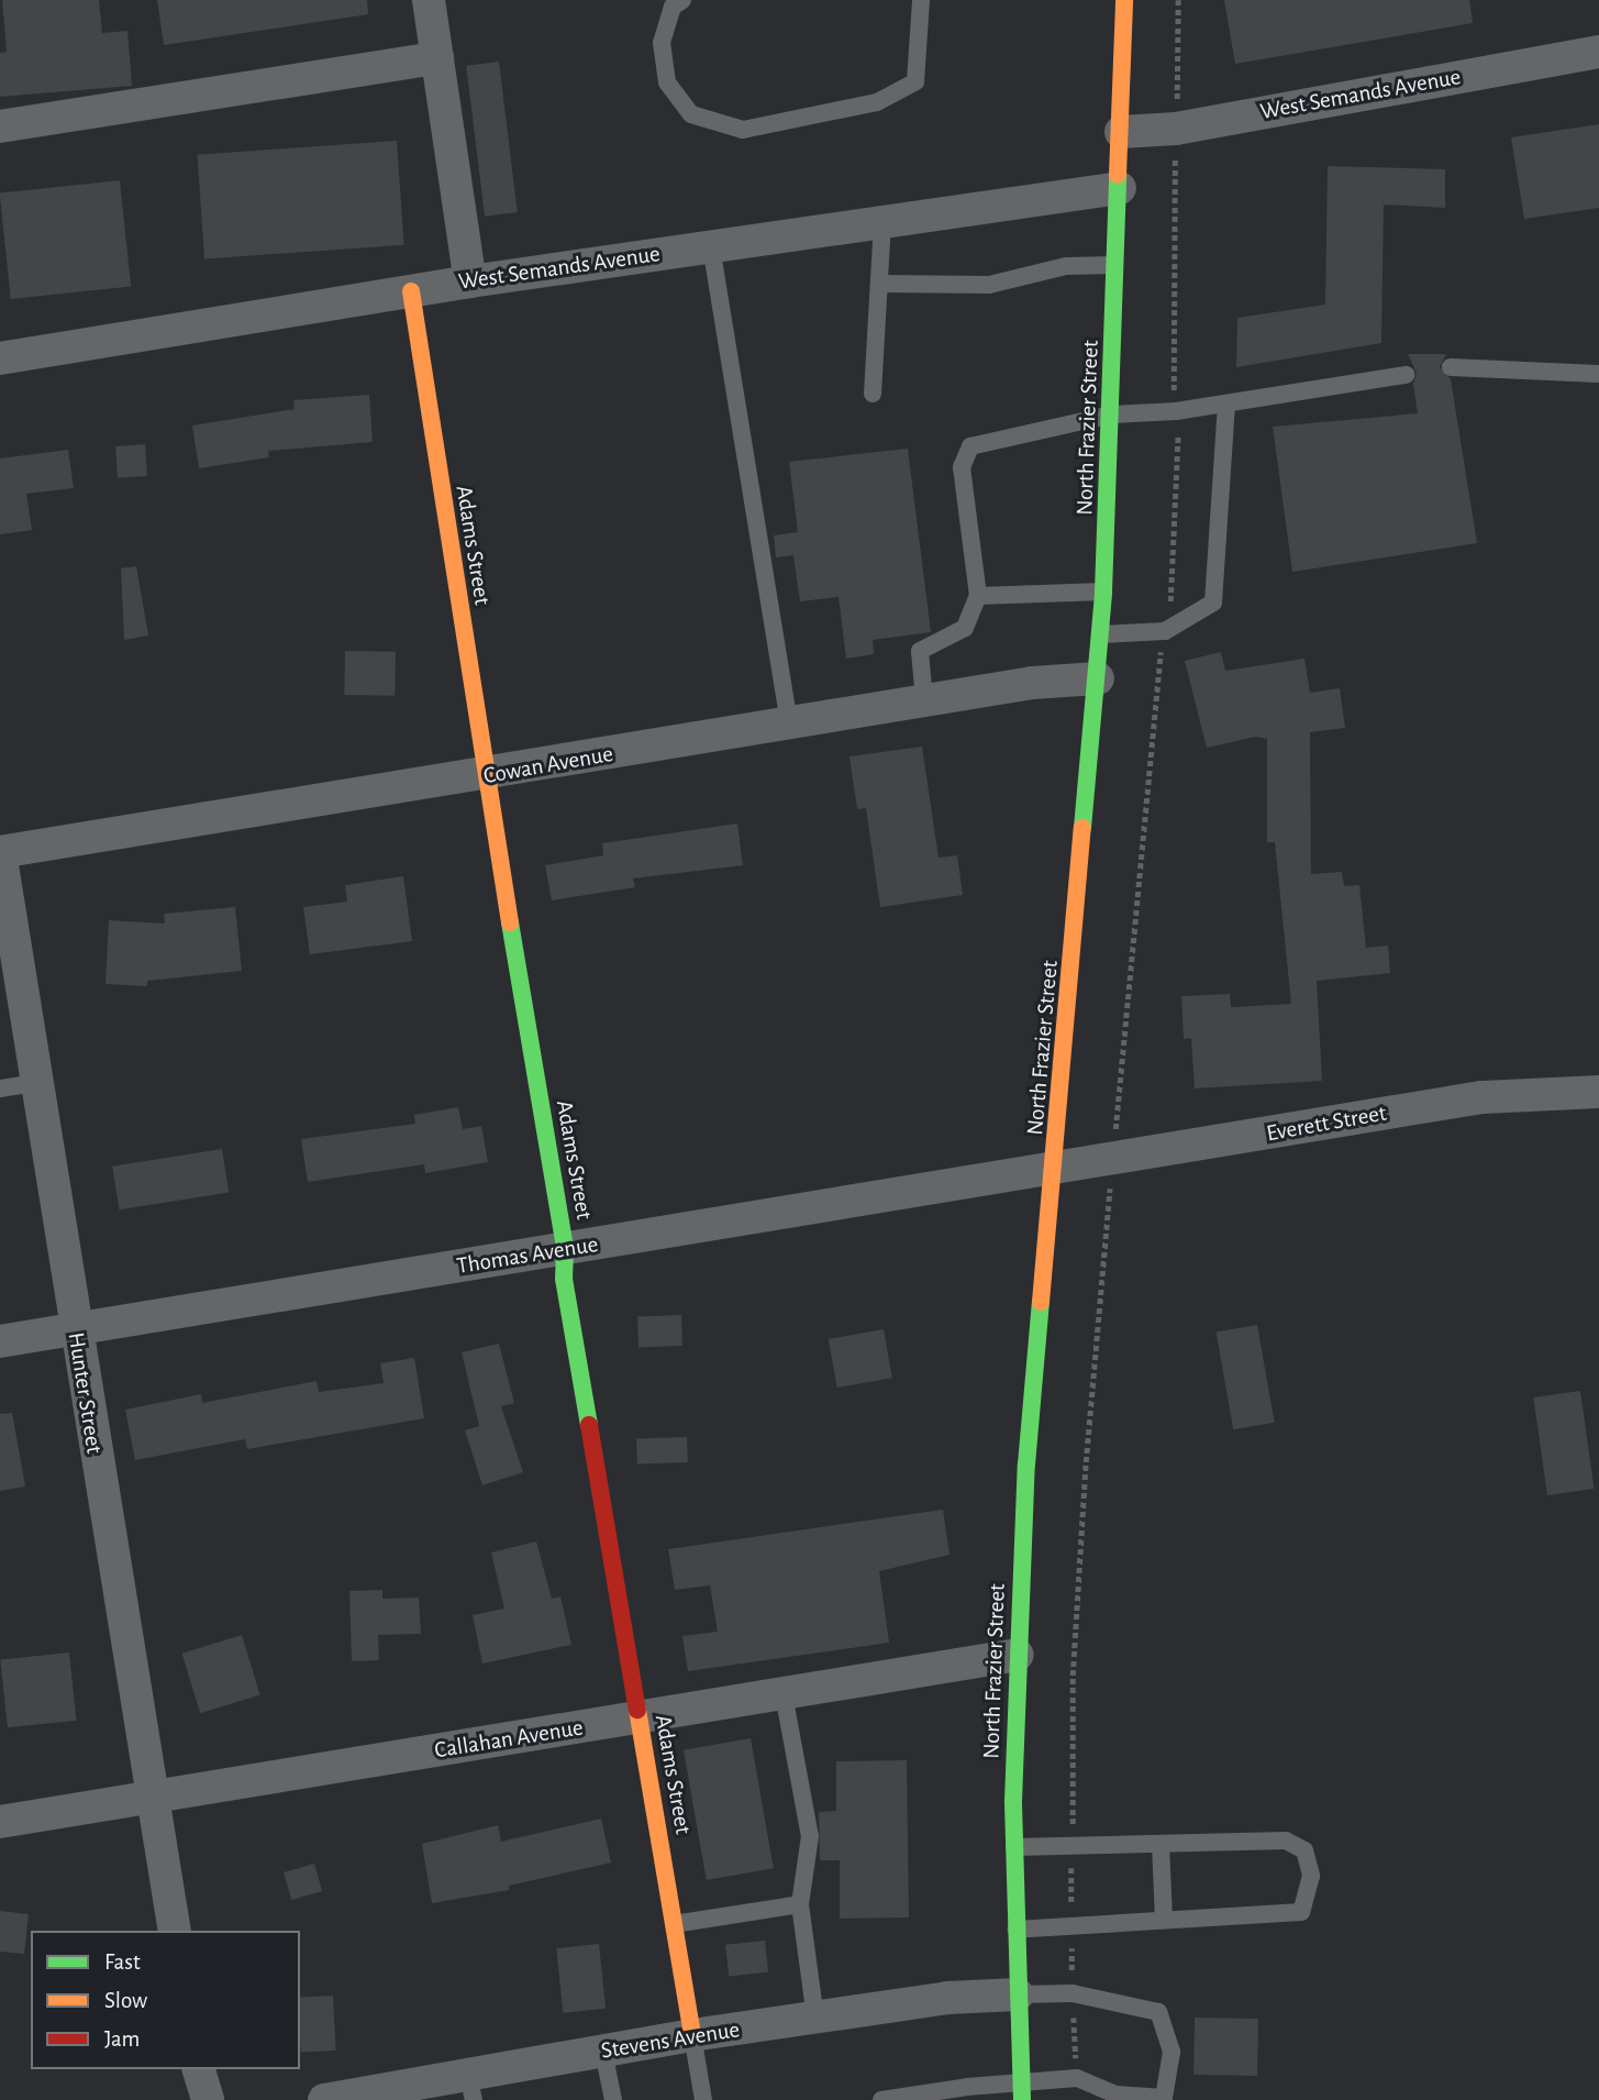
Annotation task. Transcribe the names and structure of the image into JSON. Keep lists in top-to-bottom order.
{
  "streets": {
    "main road": ["North Frazier Street", "Adams Street"],
    "street": [
      "West Semands Avenue",
      "Cowan Avenue",
      "Everett Street",
      "Thomas Avenue",
      "Hunter Street",
      "Callahan Avenue",
      "Stevens Avenue"
    ]
  },
  "crossings": [
    ["West Semands Avenue", "North Frazier Street"],
    ["West Semands Avenue", "Adams Street"],
    ["North Frazier Street", "Cowan Avenue"],
    ["North Frazier Street", "Everett Street"],
    ["North Frazier Street", "Thomas Avenue"],
    ["North Frazier Street", "Callahan Avenue"],
    ["North Frazier Street", "Stevens Avenue"],
    ["Adams Street", "Cowan Avenue"],
    ["Adams Street", "Thomas Avenue"],
    ["Adams Street", "Callahan Avenue"],
    ["Adams Street", "Stevens Avenue"],
    ["Cowan Avenue", "Hunter Street"],
    ["Everett Street", "Thomas Avenue"],
    ["Thomas Avenue", "Hunter Street"],
    ["Hunter Street", "Callahan Avenue"]
  ],
  "legend": ["Fast", "Slow", "Jam"]
}
